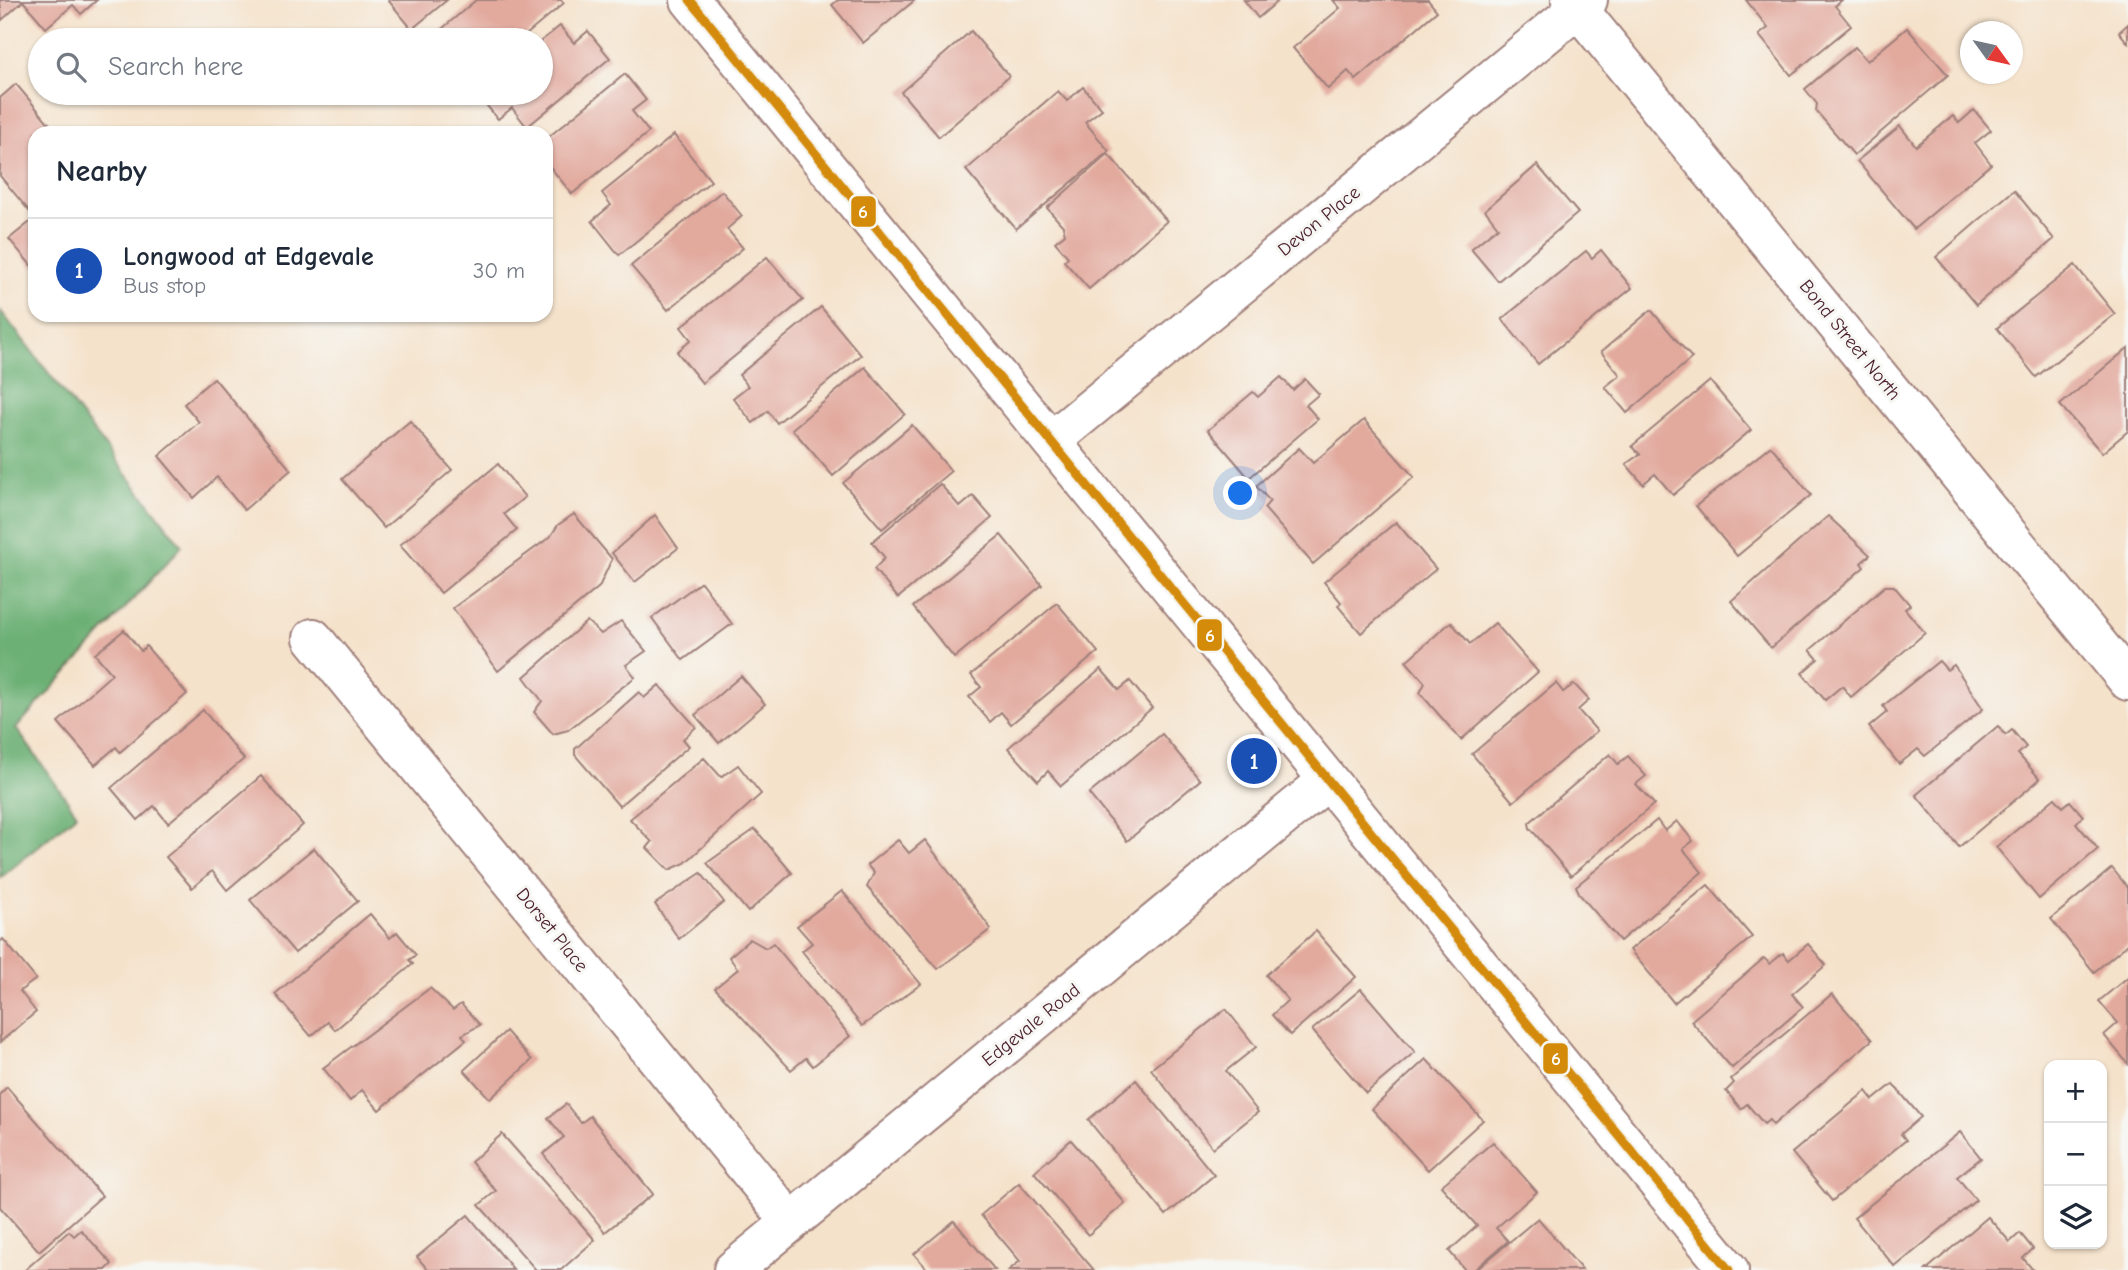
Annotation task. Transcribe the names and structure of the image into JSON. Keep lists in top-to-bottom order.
{
  "streets": {
    "street": [
      "Devon Place",
      "Bond Street North",
      "Dorset Place",
      "Edgevale Road"
    ]
  },
  "crossings": [
    ["Devon Place", "Bond Street North"],
    ["Dorset Place", "Edgevale Road"]
  ],
  "lines": ["transit line 6"],
  "north": "bottom right",
  "page": {
    "search": "Search here",
    "heading": "Nearby",
    "list": [
      {
        "mark": "1",
        "name": "Longwood at Edgevale",
        "note": "Bus stop",
        "value": "30 m"
      }
    ],
    "pins": "1",
    "map_buttons": ["+", "−"]
  }
}
